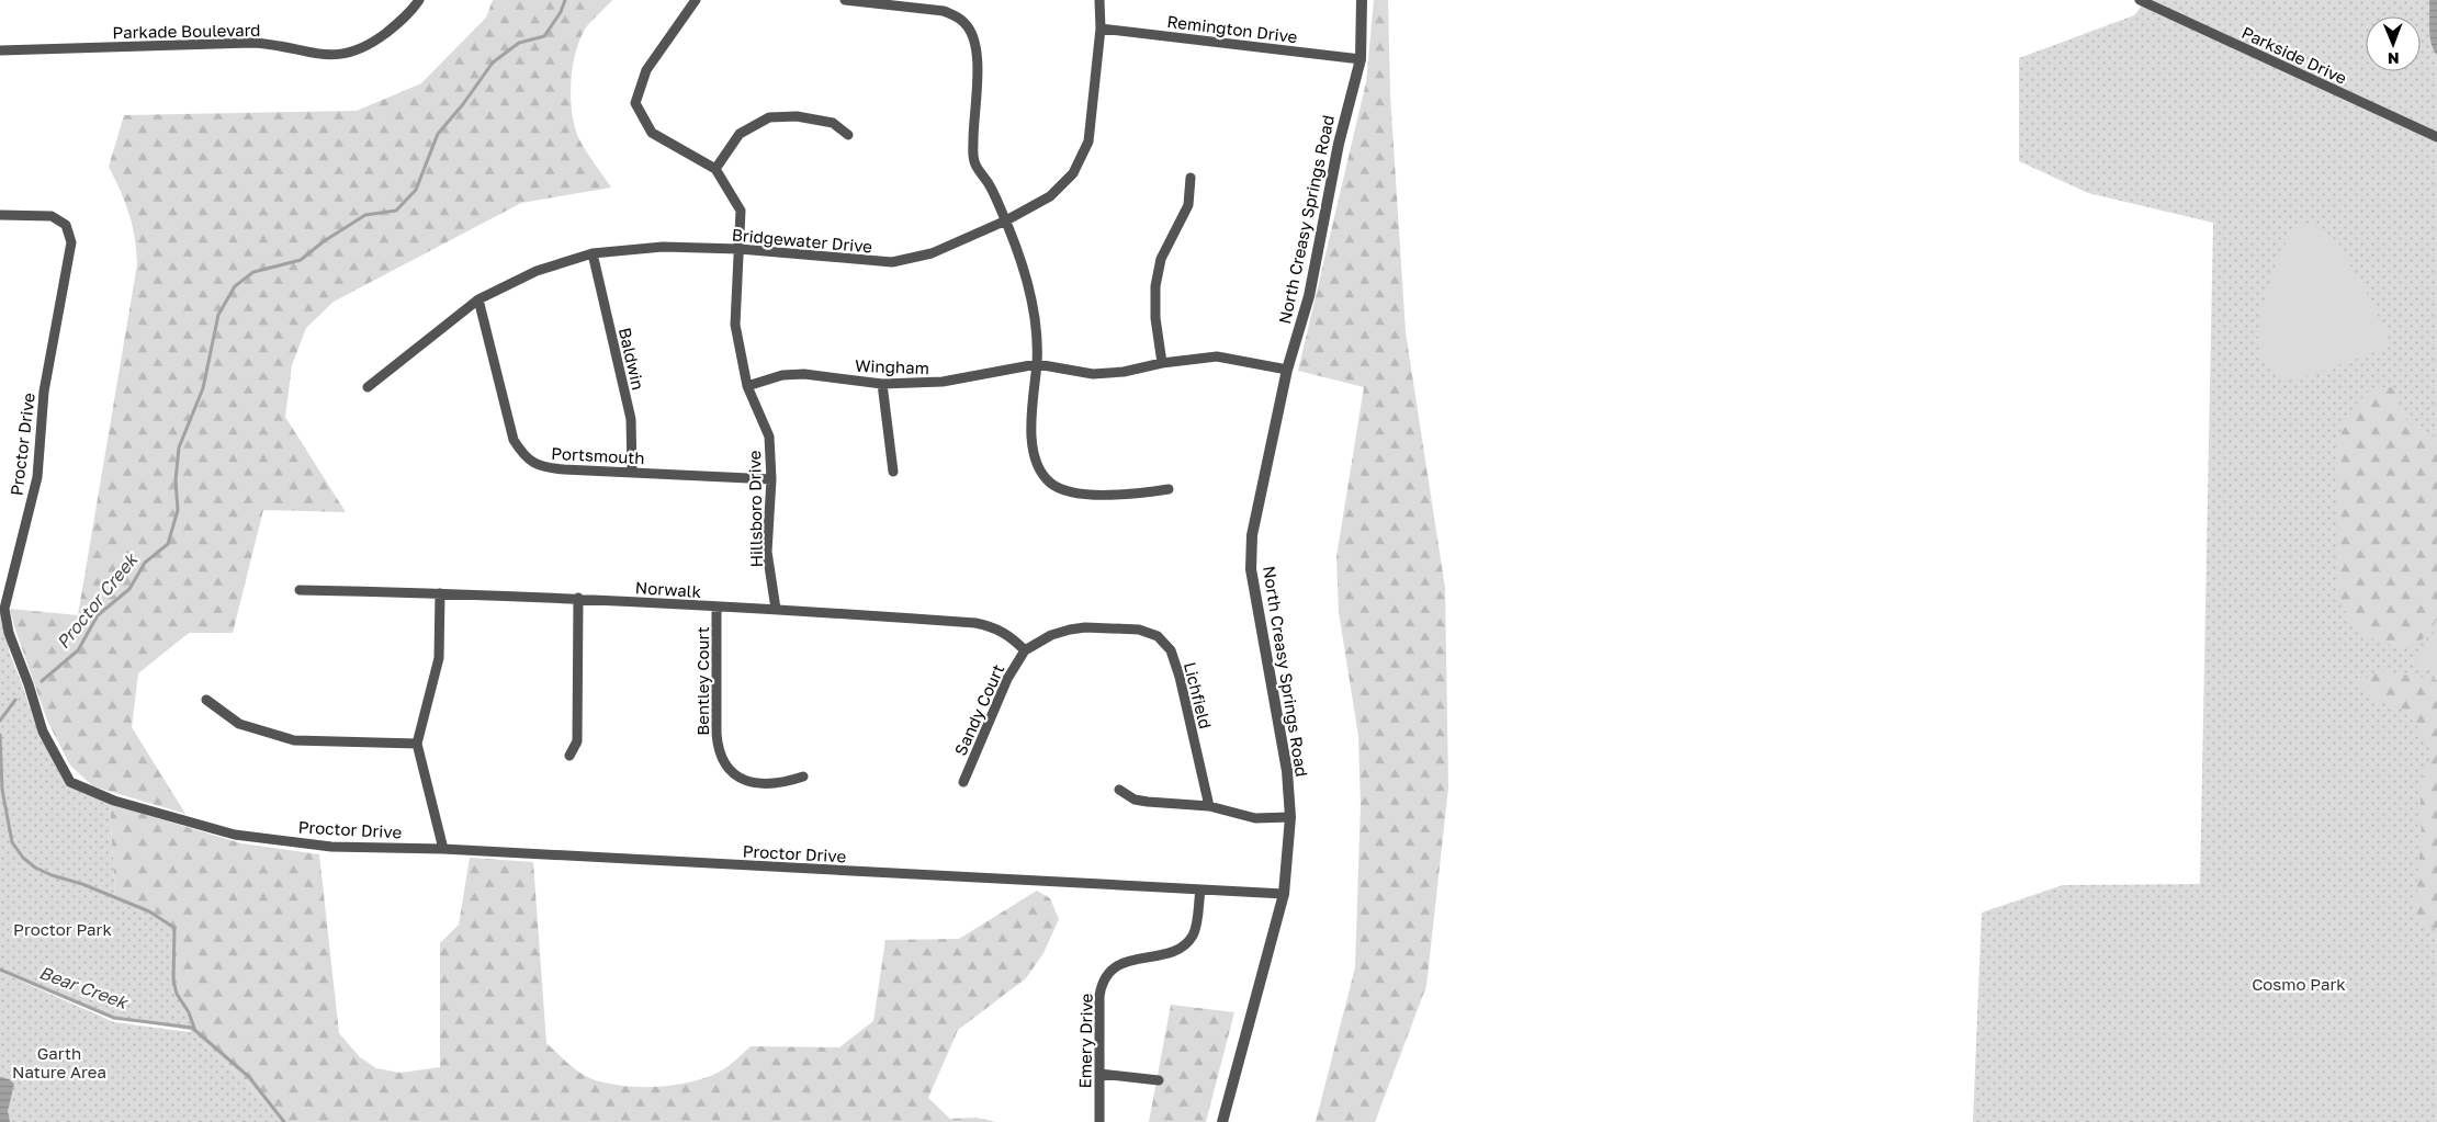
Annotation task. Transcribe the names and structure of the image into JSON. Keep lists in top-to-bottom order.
{
  "streets": {
    "street": [
      "Remington Drive",
      "Parkade Boulevard",
      "Parkside Drive",
      "North Creasy Springs Road",
      "Bridgewater Drive",
      "Baldwin",
      "Wingham",
      "Proctor Drive",
      "Portsmouth",
      "Hillsboro Drive",
      "Norwalk",
      "Bentley Court",
      "Lichfield",
      "Sandy Court",
      "Emery Drive"
    ]
  },
  "crossings": [
    ["Remington Drive", "North Creasy Springs Road"],
    ["Remington Drive", "Bridgewater Drive"],
    ["North Creasy Springs Road", "Proctor Drive"],
    ["Bridgewater Drive", "Baldwin"],
    ["Bridgewater Drive", "Portsmouth"],
    ["Bridgewater Drive", "Hillsboro Drive"],
    ["Baldwin", "Portsmouth"],
    ["Wingham", "Hillsboro Drive"],
    ["Proctor Drive", "Emery Drive"],
    ["Portsmouth", "Hillsboro Drive"],
    ["Hillsboro Drive", "Norwalk"],
    ["Norwalk", "Bentley Court"],
    ["Norwalk", "Lichfield"],
    ["Norwalk", "Sandy Court"],
    ["Lichfield", "Sandy Court"]
  ],
  "water": ["Proctor Creek", "Bear Creek"],
  "parks": ["Proctor Park", "Cosmo Park", "Garth Nature Area"],
  "north": "bottom"
}
